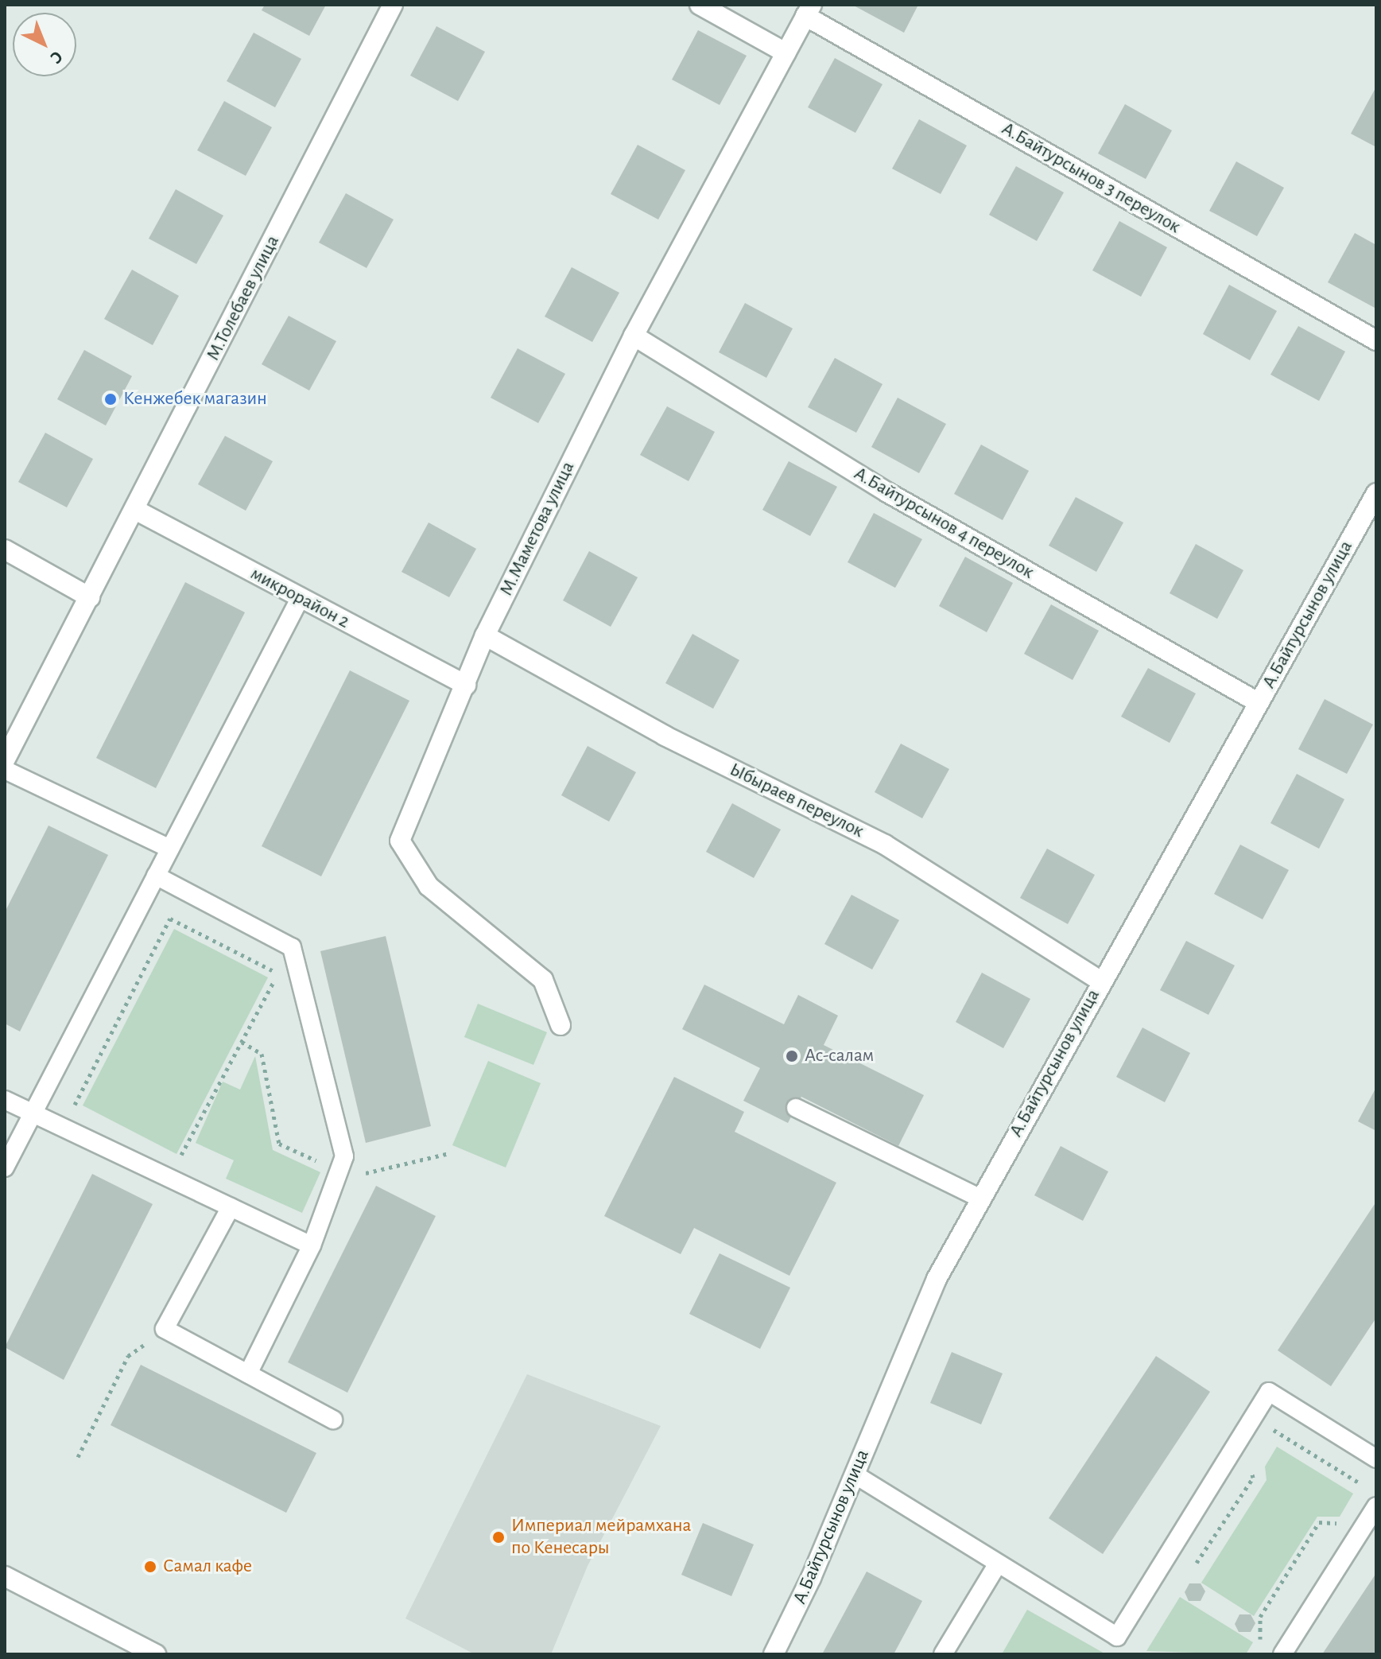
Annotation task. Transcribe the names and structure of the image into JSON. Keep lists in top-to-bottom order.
{
  "streets": {
    "street": [
      "А.Байтурсынов 3 переулок",
      "М.Толебаев улица",
      "А.Байтурсынов 4 переулок",
      "М.Маметова улица",
      "микрорайон 2",
      "А.Байтурсынов улица",
      "Ыбыраев переулок"
    ]
  },
  "crossings": [
    ["А.Байтурсынов 3 переулок", "М.Маметова улица"],
    ["М.Толебаев улица", "микрорайон 2"],
    ["А.Байтурсынов 4 переулок", "М.Маметова улица"],
    ["А.Байтурсынов 4 переулок", "А.Байтурсынов улица"],
    ["М.Маметова улица", "микрорайон 2"],
    ["М.Маметова улица", "Ыбыраев переулок"],
    ["А.Байтурсынов улица", "Ыбыраев переулок"]
  ],
  "places": [
    "Кенжебек магазин",
    "Ас-салам",
    "Империал мейрамхана по Кенесары",
    "Самал кафе"
  ],
  "north": "bottom right"
}
